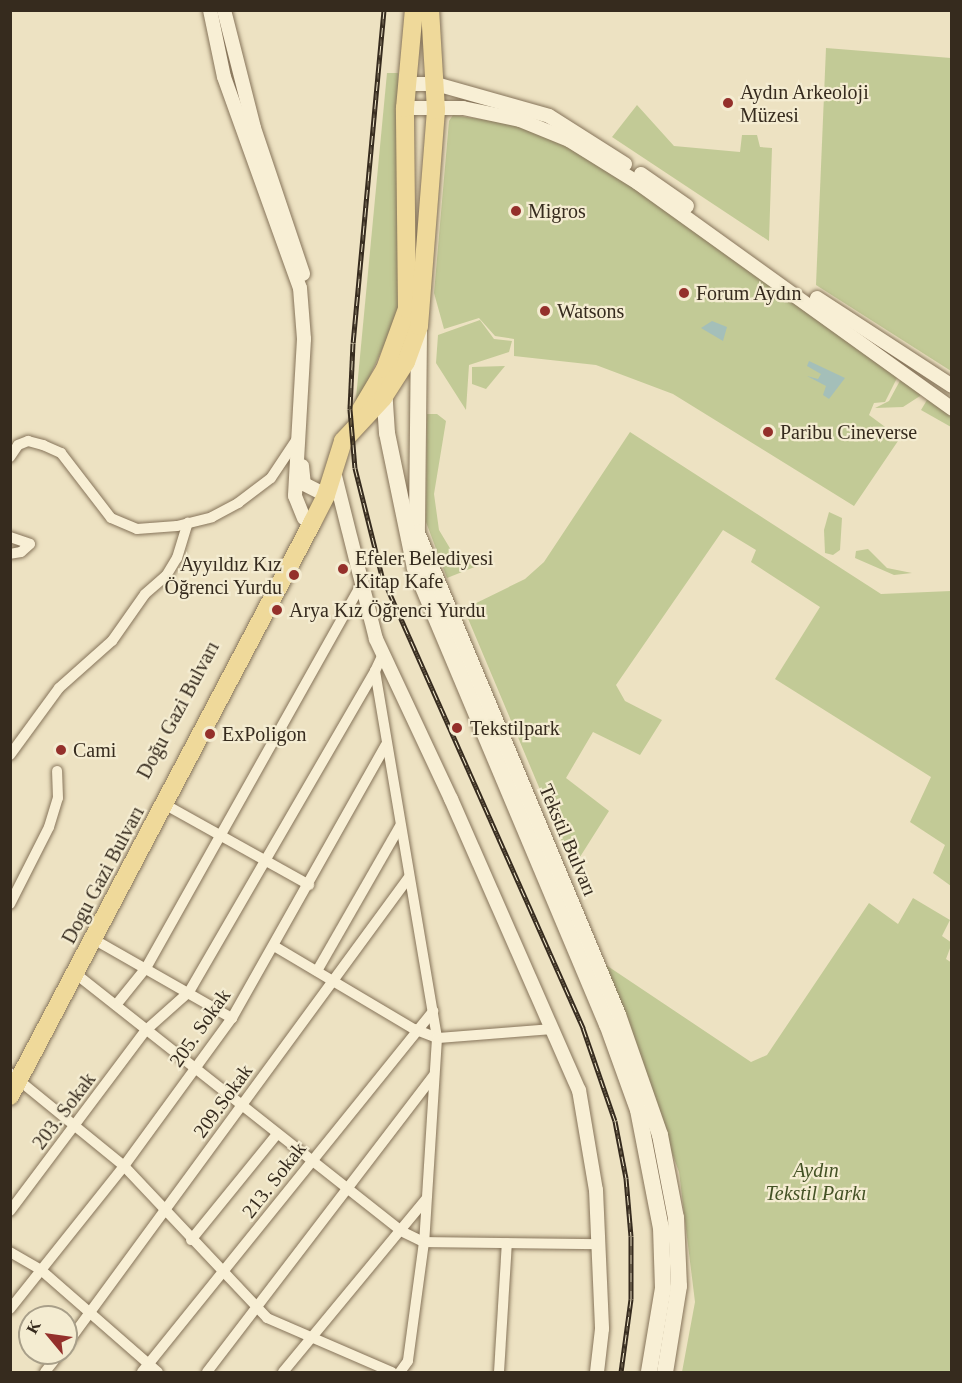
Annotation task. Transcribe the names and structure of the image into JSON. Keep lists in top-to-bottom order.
{
  "streets": {
    "main road": ["Doğu Gazi Bulvarı", "Tekstil Bulvarı", "Dogu Gazi Bulvarı"],
    "street": [
      "205. Sokak",
      "209.Sokak",
      "203. Sokak",
      "213. Sokak"
    ]
  },
  "crossings": [
    ["Doğu Gazi Bulvarı", "Tekstil Bulvarı"],
    ["Doğu Gazi Bulvarı", "Dogu Gazi Bulvarı"],
    ["Tekstil Bulvarı", "Dogu Gazi Bulvarı"]
  ],
  "parks": ["Aydın Tekstil Parkı"],
  "places": [
    "Aydın Arkeoloji Müzesi",
    "Migros",
    "Forum Aydın",
    "Watsons",
    "Paribu Cineverse",
    "Efeler Belediyesi Kitap Kafe",
    "Ayyıldız Kız Öğrenci Yurdu",
    "Arya Kız Öğrenci Yurdu",
    "Tekstilpark",
    "ExPoligon",
    "Cami"
  ],
  "north": "top left"
}
